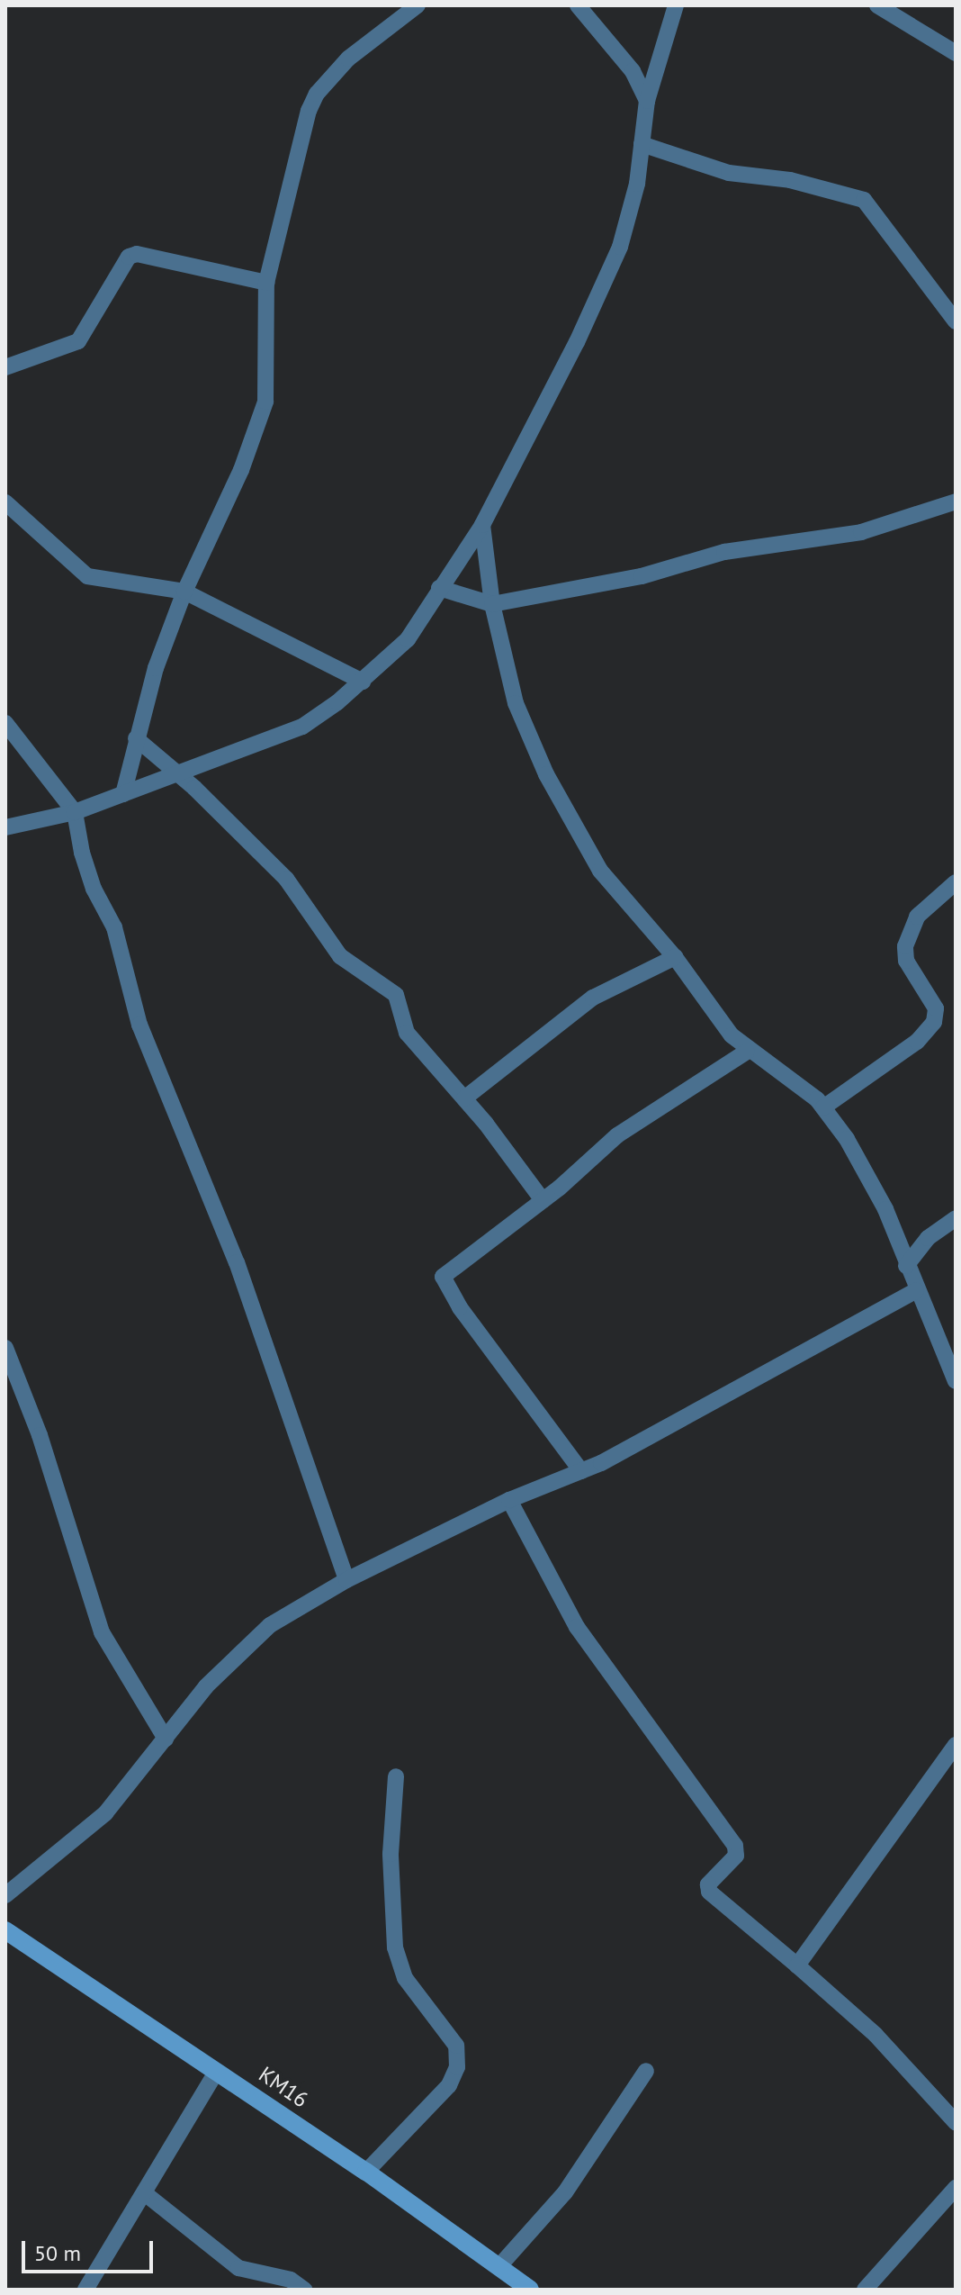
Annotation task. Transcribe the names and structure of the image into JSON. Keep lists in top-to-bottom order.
{
  "streets": {
    "street": ["KM16"]
  },
  "scale_bar": "50 m"
}
